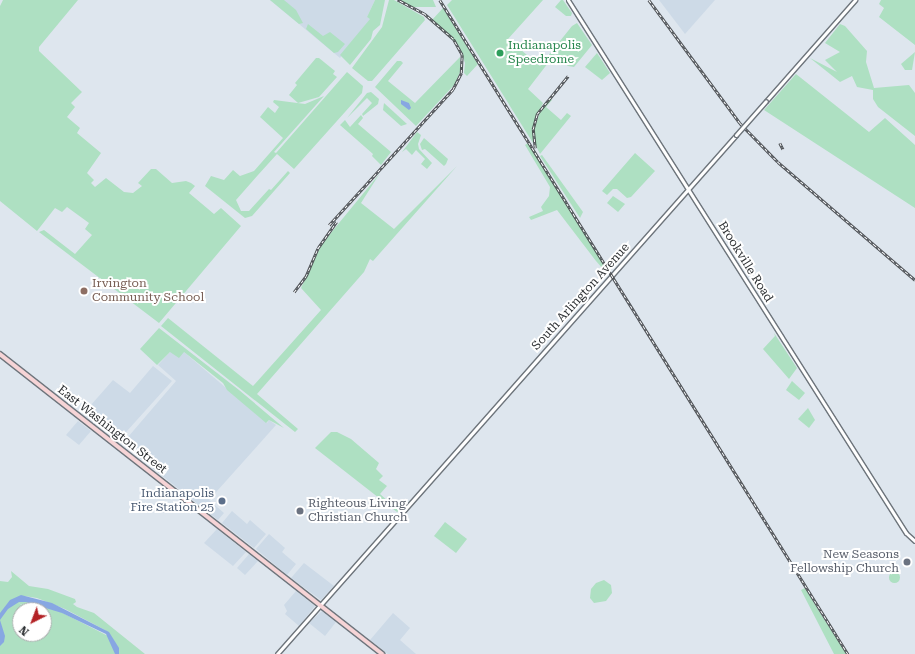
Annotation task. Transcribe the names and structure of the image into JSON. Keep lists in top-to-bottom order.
{
  "streets": {
    "main road": ["Brookville Road", "South Arlington Avenue", "East Washington Street"]
  },
  "crossings": [
    ["Brookville Road", "South Arlington Avenue"],
    ["South Arlington Avenue", "East Washington Street"]
  ],
  "places": [
    "Indianapolis Speedrome",
    "Irvington Community School",
    "Indianapolis Fire Station 25",
    "Righteous Living Christian Church",
    "New Seasons Fellowship Church"
  ],
  "north": "bottom left"
}
